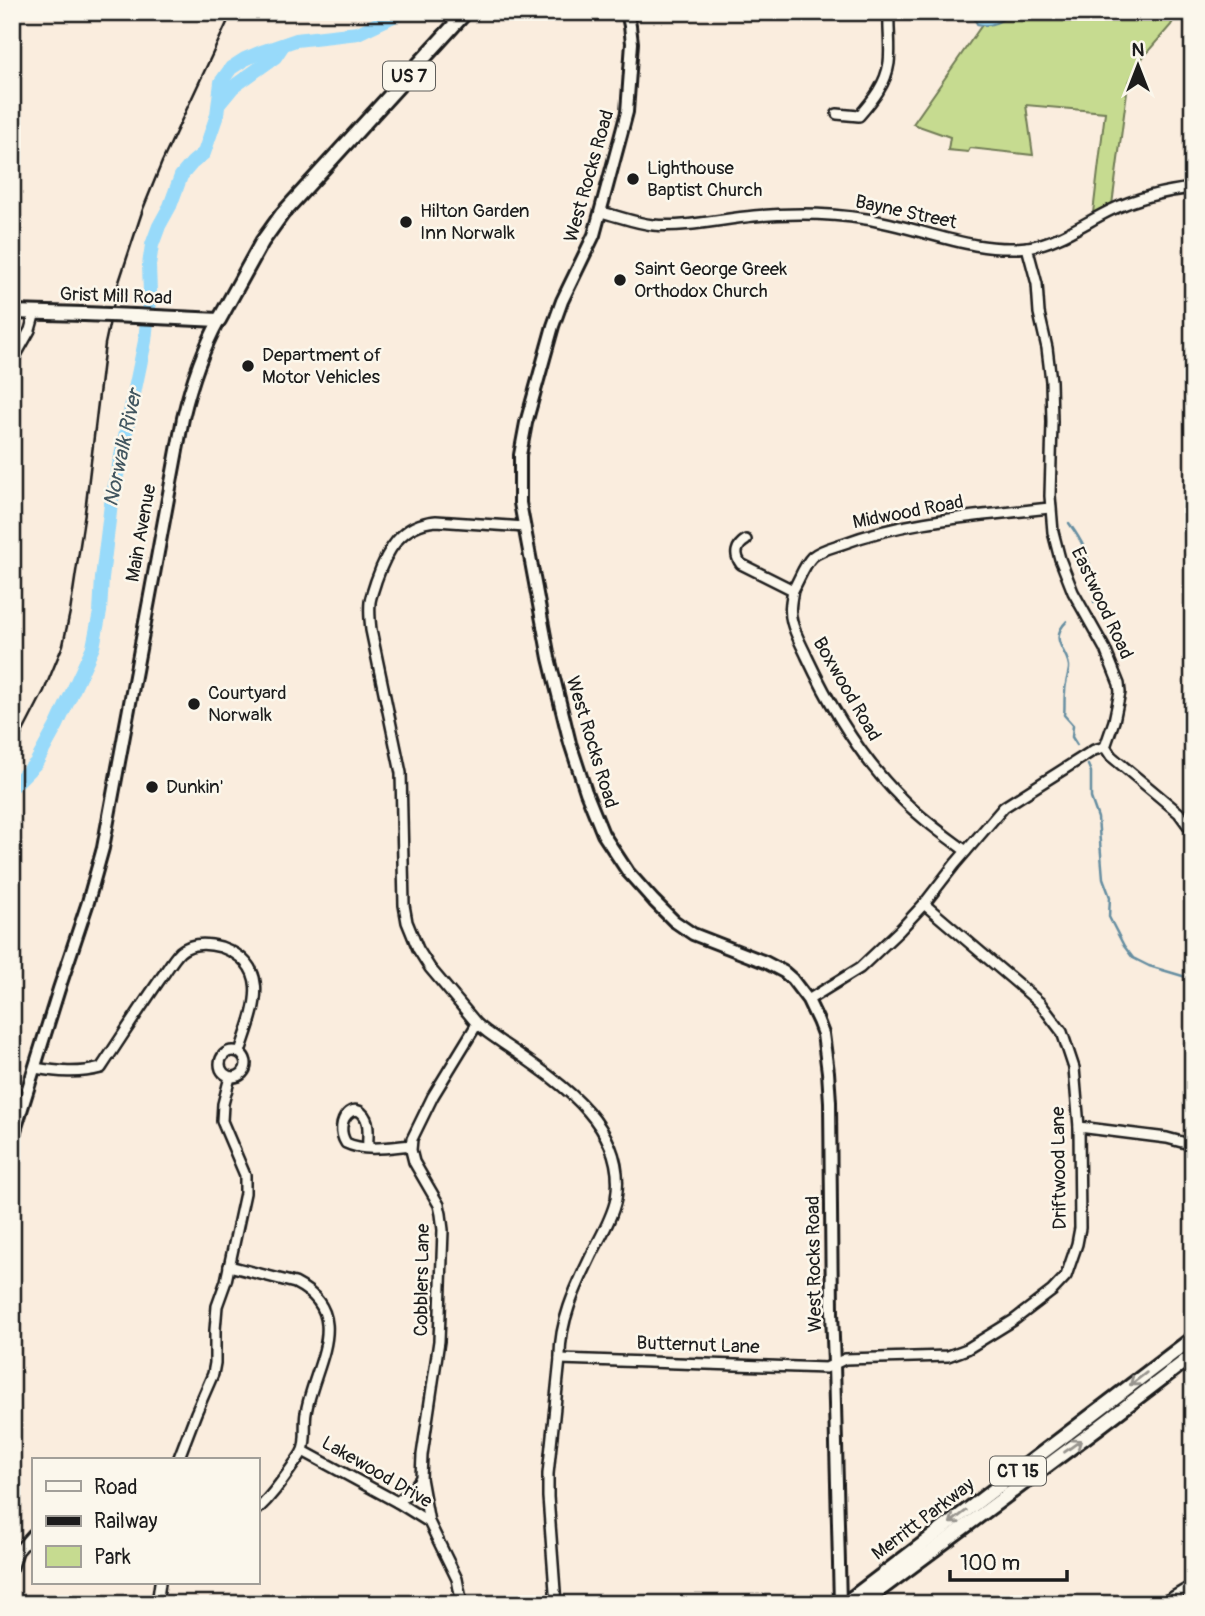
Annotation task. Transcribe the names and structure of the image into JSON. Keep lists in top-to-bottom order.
{
  "streets": {
    "highway": [
      "US 7",
      "Grist Mill Road",
      "Main Avenue",
      "CT 15",
      "Merritt Parkway"
    ],
    "main road": ["West Rocks Road"],
    "street": [
      "Bayne Street",
      "Midwood Road",
      "Eastwood Road",
      "Boxwood Road",
      "Driftwood Lane",
      "Cobblers Lane",
      "Butternut Lane",
      "Lakewood Drive"
    ]
  },
  "crossings": [
    ["West Rocks Road", "Bayne Street"],
    ["West Rocks Road", "Driftwood Lane"],
    ["West Rocks Road", "Butternut Lane"],
    ["West Rocks Road", "Merritt Parkway"],
    ["Bayne Street", "Eastwood Road"],
    ["Grist Mill Road", "Main Avenue"],
    ["Midwood Road", "Eastwood Road"],
    ["Midwood Road", "Boxwood Road"],
    ["Driftwood Lane", "Butternut Lane"],
    ["Cobblers Lane", "Lakewood Drive"]
  ],
  "water": ["Norwalk River"],
  "places": [
    "Lighthouse Baptist Church",
    "Hilton Garden Inn Norwalk",
    "Saint George Greek Orthodox Church",
    "Department of Motor Vehicles",
    "Courtyard Norwalk",
    "Dunkin'"
  ],
  "legend": ["Road", "Railway", "Park"],
  "scale_bar": "100 m",
  "north": "top"
}
